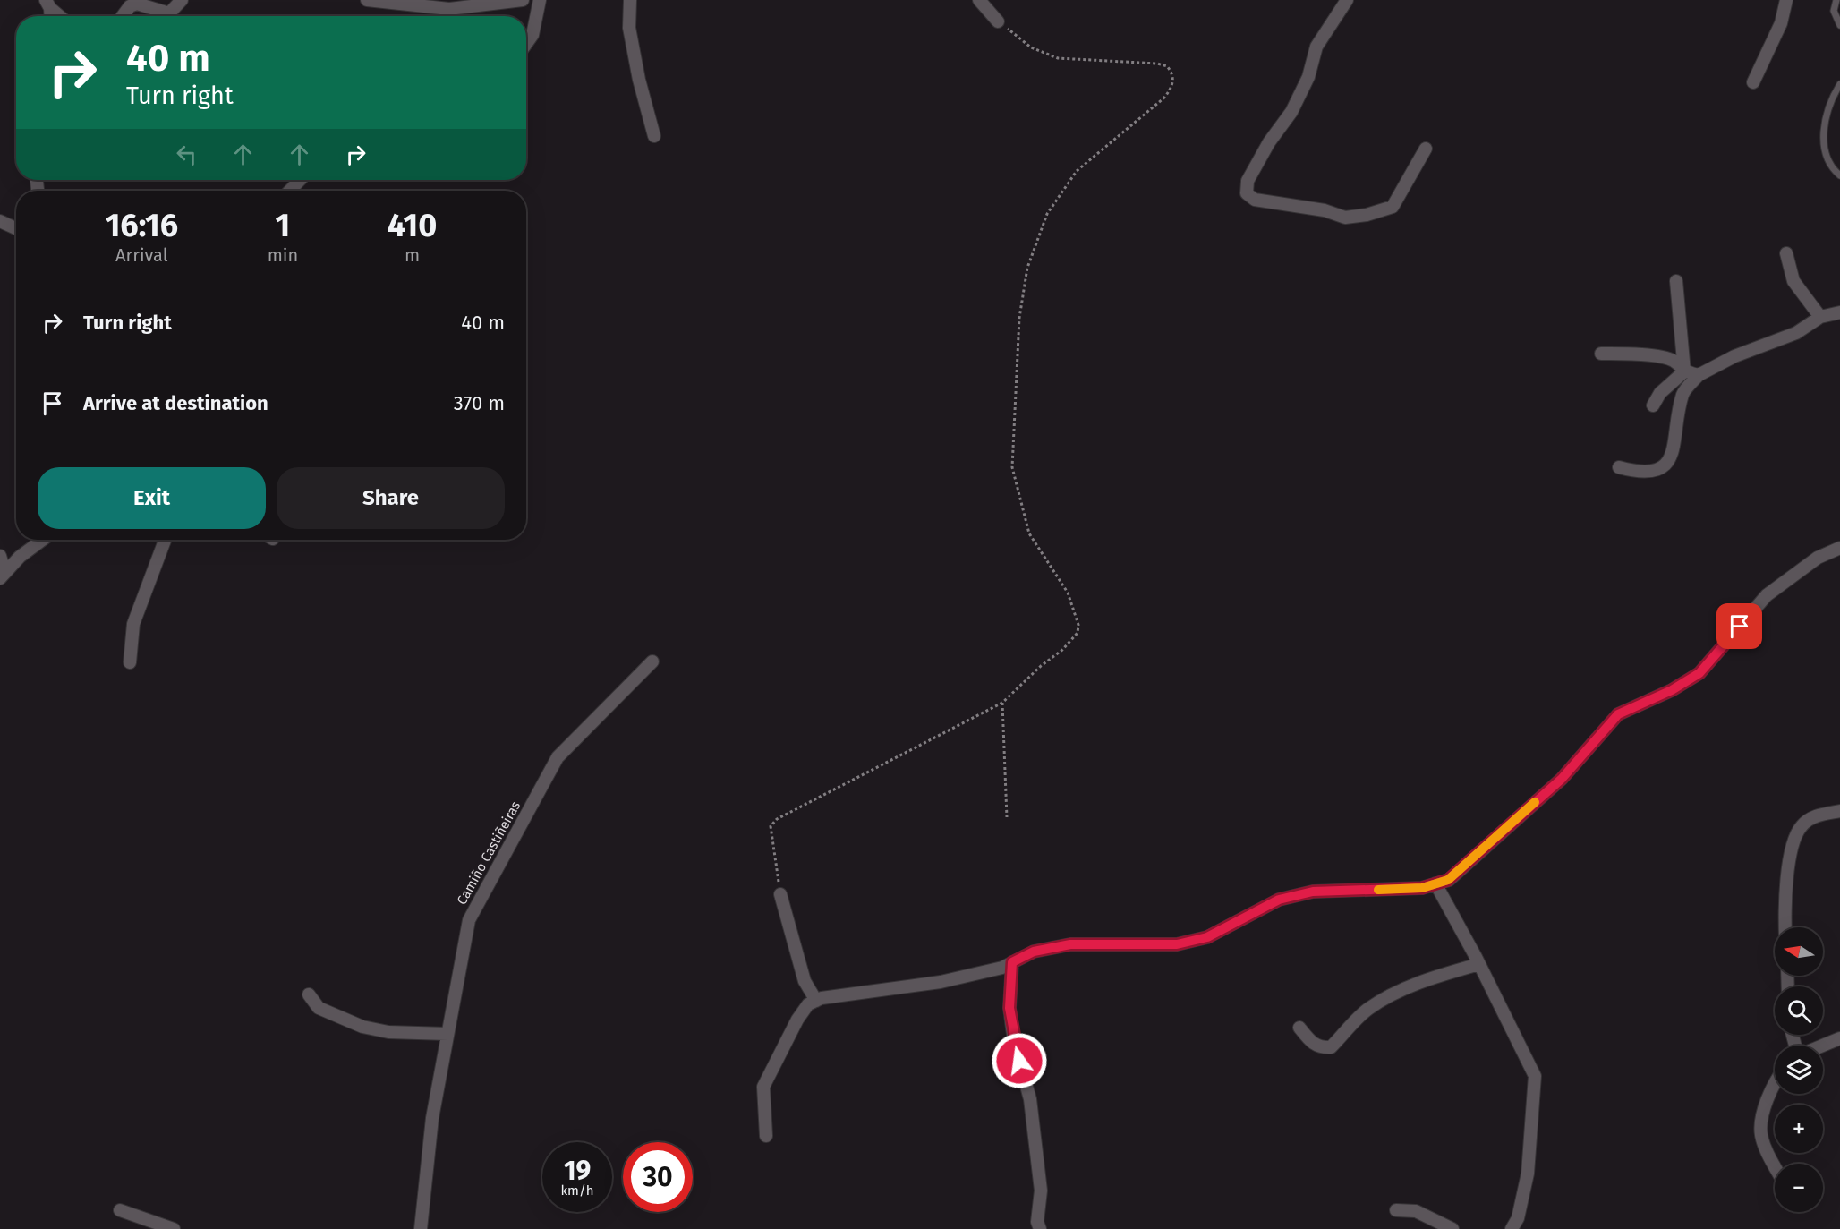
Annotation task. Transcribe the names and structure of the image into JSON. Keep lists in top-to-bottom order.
{
  "streets": {
    "street": ["Camiño Castiñeiras"]
  },
  "north": "left",
  "page": {
    "turn": ["40 m", "Turn right"],
    "eta": [
      "16:16",
      "Arrival",
      "1",
      "min",
      "410",
      "m"
    ],
    "list": [
      {
        "name": "Turn right",
        "value": "40 m"
      },
      {
        "name": "Arrive at destination",
        "value": "370 m"
      }
    ],
    "buttons": ["Exit", "Share"],
    "map_buttons": ["+", "−"],
    "speed": "19 km/h",
    "limit": "30"
  }
}
